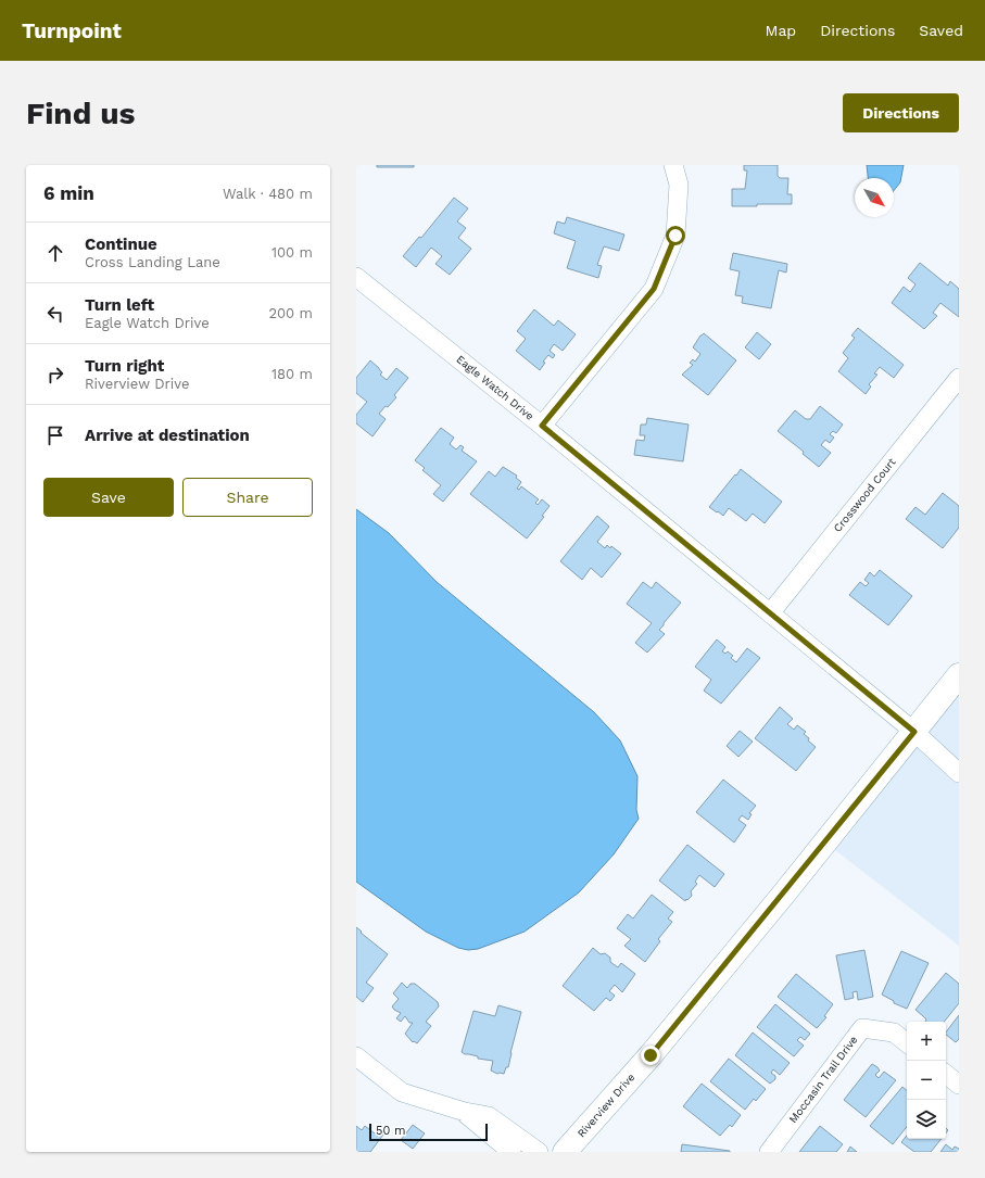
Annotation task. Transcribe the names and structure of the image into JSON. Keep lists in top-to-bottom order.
{
  "streets": {
    "street": [
      "Eagle Watch Drive",
      "Crosswood Court",
      "Moccasin Trail Drive",
      "Riverview Drive"
    ]
  },
  "crossings": [
    ["Eagle Watch Drive", "Crosswood Court"],
    ["Eagle Watch Drive", "Riverview Drive"]
  ],
  "scale_bar": "50 m",
  "north": "bottom right",
  "page": {
    "header": "Turnpoint",
    "nav": ["Map", "Directions", "Saved"],
    "buttons": [
      "Directions",
      ["Save", "Share"]
    ],
    "title": "Find us",
    "heading": ["6 min", "Walk · 480 m"],
    "list": [
      ["Continue", "Cross Landing Lane", "100 m"],
      ["Turn left", "Eagle Watch Drive", "200 m"],
      ["Turn right", "Riverview Drive", "180 m"],
      "Arrive at destination"
    ],
    "map_buttons": ["+", "−"],
    "scale": "50 m"
  }
}
